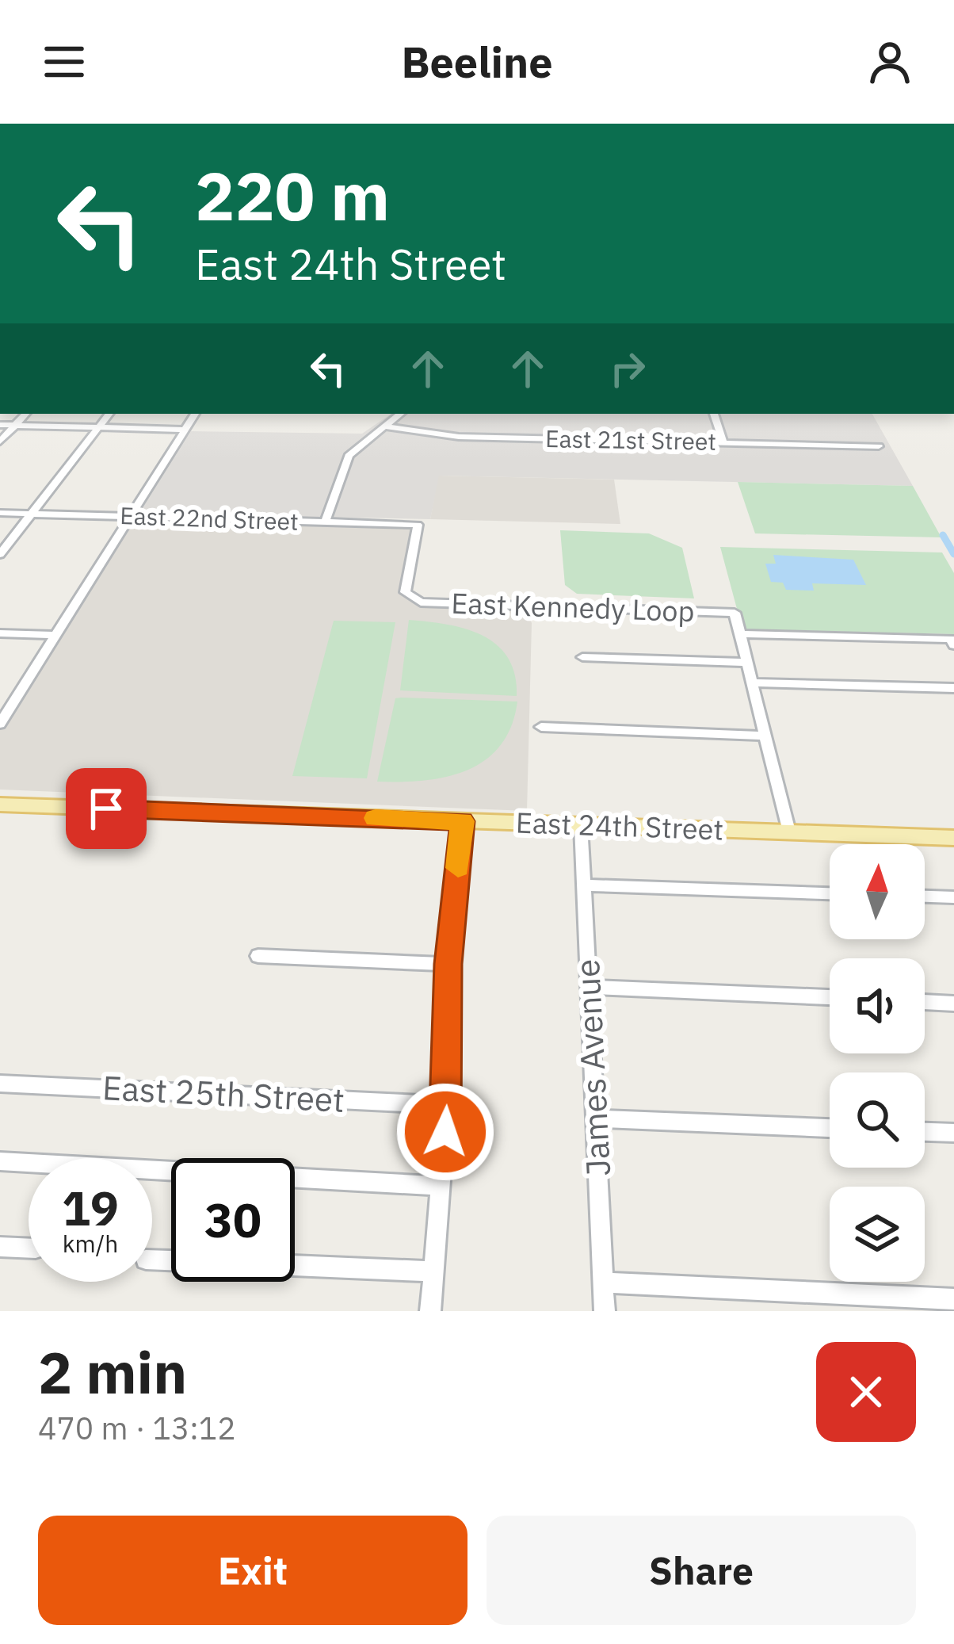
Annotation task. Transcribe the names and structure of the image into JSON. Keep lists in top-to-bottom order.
{
  "streets": {
    "main road": ["East 24th Street"],
    "street": [
      "East 21st Street",
      "East 22nd Street",
      "East Kennedy Loop",
      "James Avenue",
      "East 25th Street"
    ]
  },
  "crossings": [
    ["East 22nd Street", "East Kennedy Loop"],
    ["East 24th Street", "James Avenue"]
  ],
  "north": "top",
  "page": {
    "header": "Beeline",
    "turn": ["220 m", "East 24th Street"],
    "speed": "19 km/h",
    "limit": "30",
    "heading": ["2 min", "470 m · 13:12"],
    "buttons": ["Exit", "Share"]
  }
}
